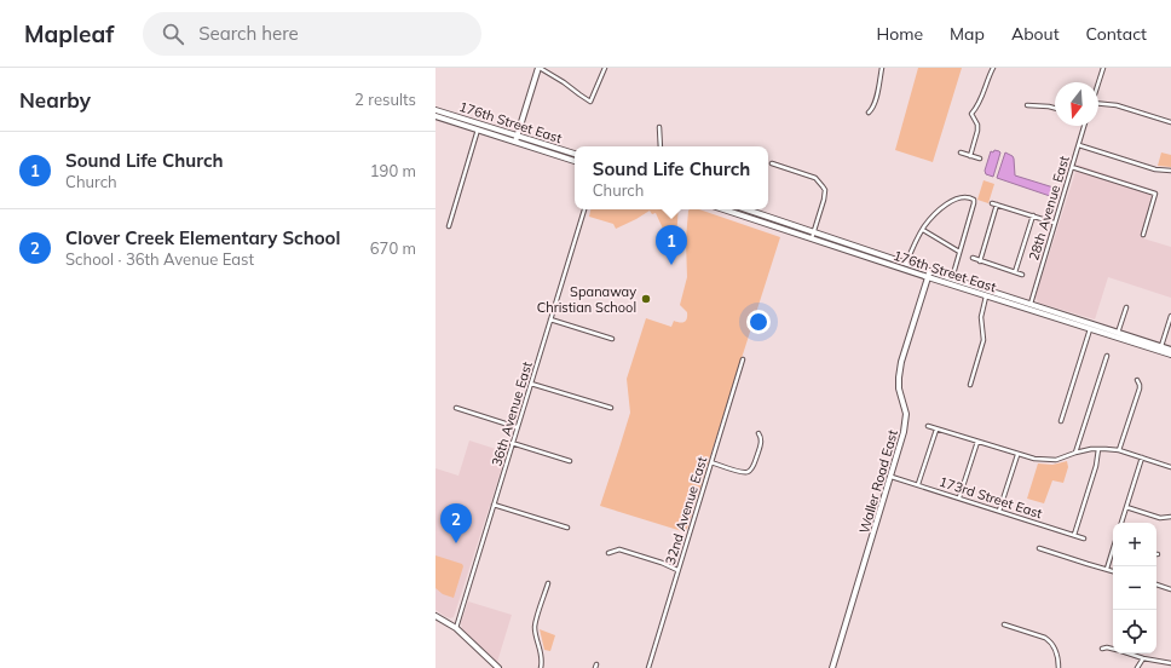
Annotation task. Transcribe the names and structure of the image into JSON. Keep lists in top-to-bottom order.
{
  "streets": {
    "main road": ["176th Street East", "Waller Road East"],
    "street": [
      "28th Avenue East",
      "36th Avenue East",
      "173rd Street East",
      "32nd Avenue East"
    ]
  },
  "crossings": [
    ["176th Street East", "28th Avenue East"],
    ["176th Street East", "Waller Road East"],
    ["Waller Road East", "173rd Street East"]
  ],
  "places": ["Spanaway Christian School"],
  "north": "bottom",
  "page": {
    "header": "Mapleaf",
    "search": "Search here",
    "nav": [
      "Home",
      "Map",
      "About",
      "Contact"
    ],
    "heading": ["Nearby", "2 results"],
    "list": [
      {
        "mark": "1",
        "name": "Sound Life Church",
        "note": "Church",
        "value": "190 m"
      },
      {
        "mark": "2",
        "name": "Clover Creek Elementary School",
        "note": "School · 36th Avenue East",
        "value": "670 m"
      }
    ],
    "popup": ["Sound Life Church", "Church"],
    "pins": ["1", "2"],
    "map_buttons": ["+", "−"]
  }
}
